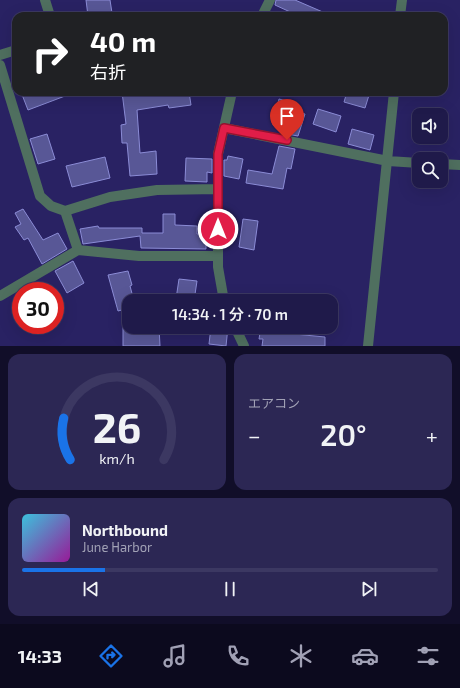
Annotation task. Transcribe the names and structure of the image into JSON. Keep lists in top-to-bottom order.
{
  "page": {
    "turn": ["40 m", "右折"],
    "limit": "30",
    "trip": "14:34 · 1 分 · 70 m",
    "tile": "エアコン",
    "heat": ["−", "20°", "+"],
    "song": ["Northbound", "June Harbor"],
    "tabs": "14:33",
    "gauge": ["26", "km/h"]
  }
}
